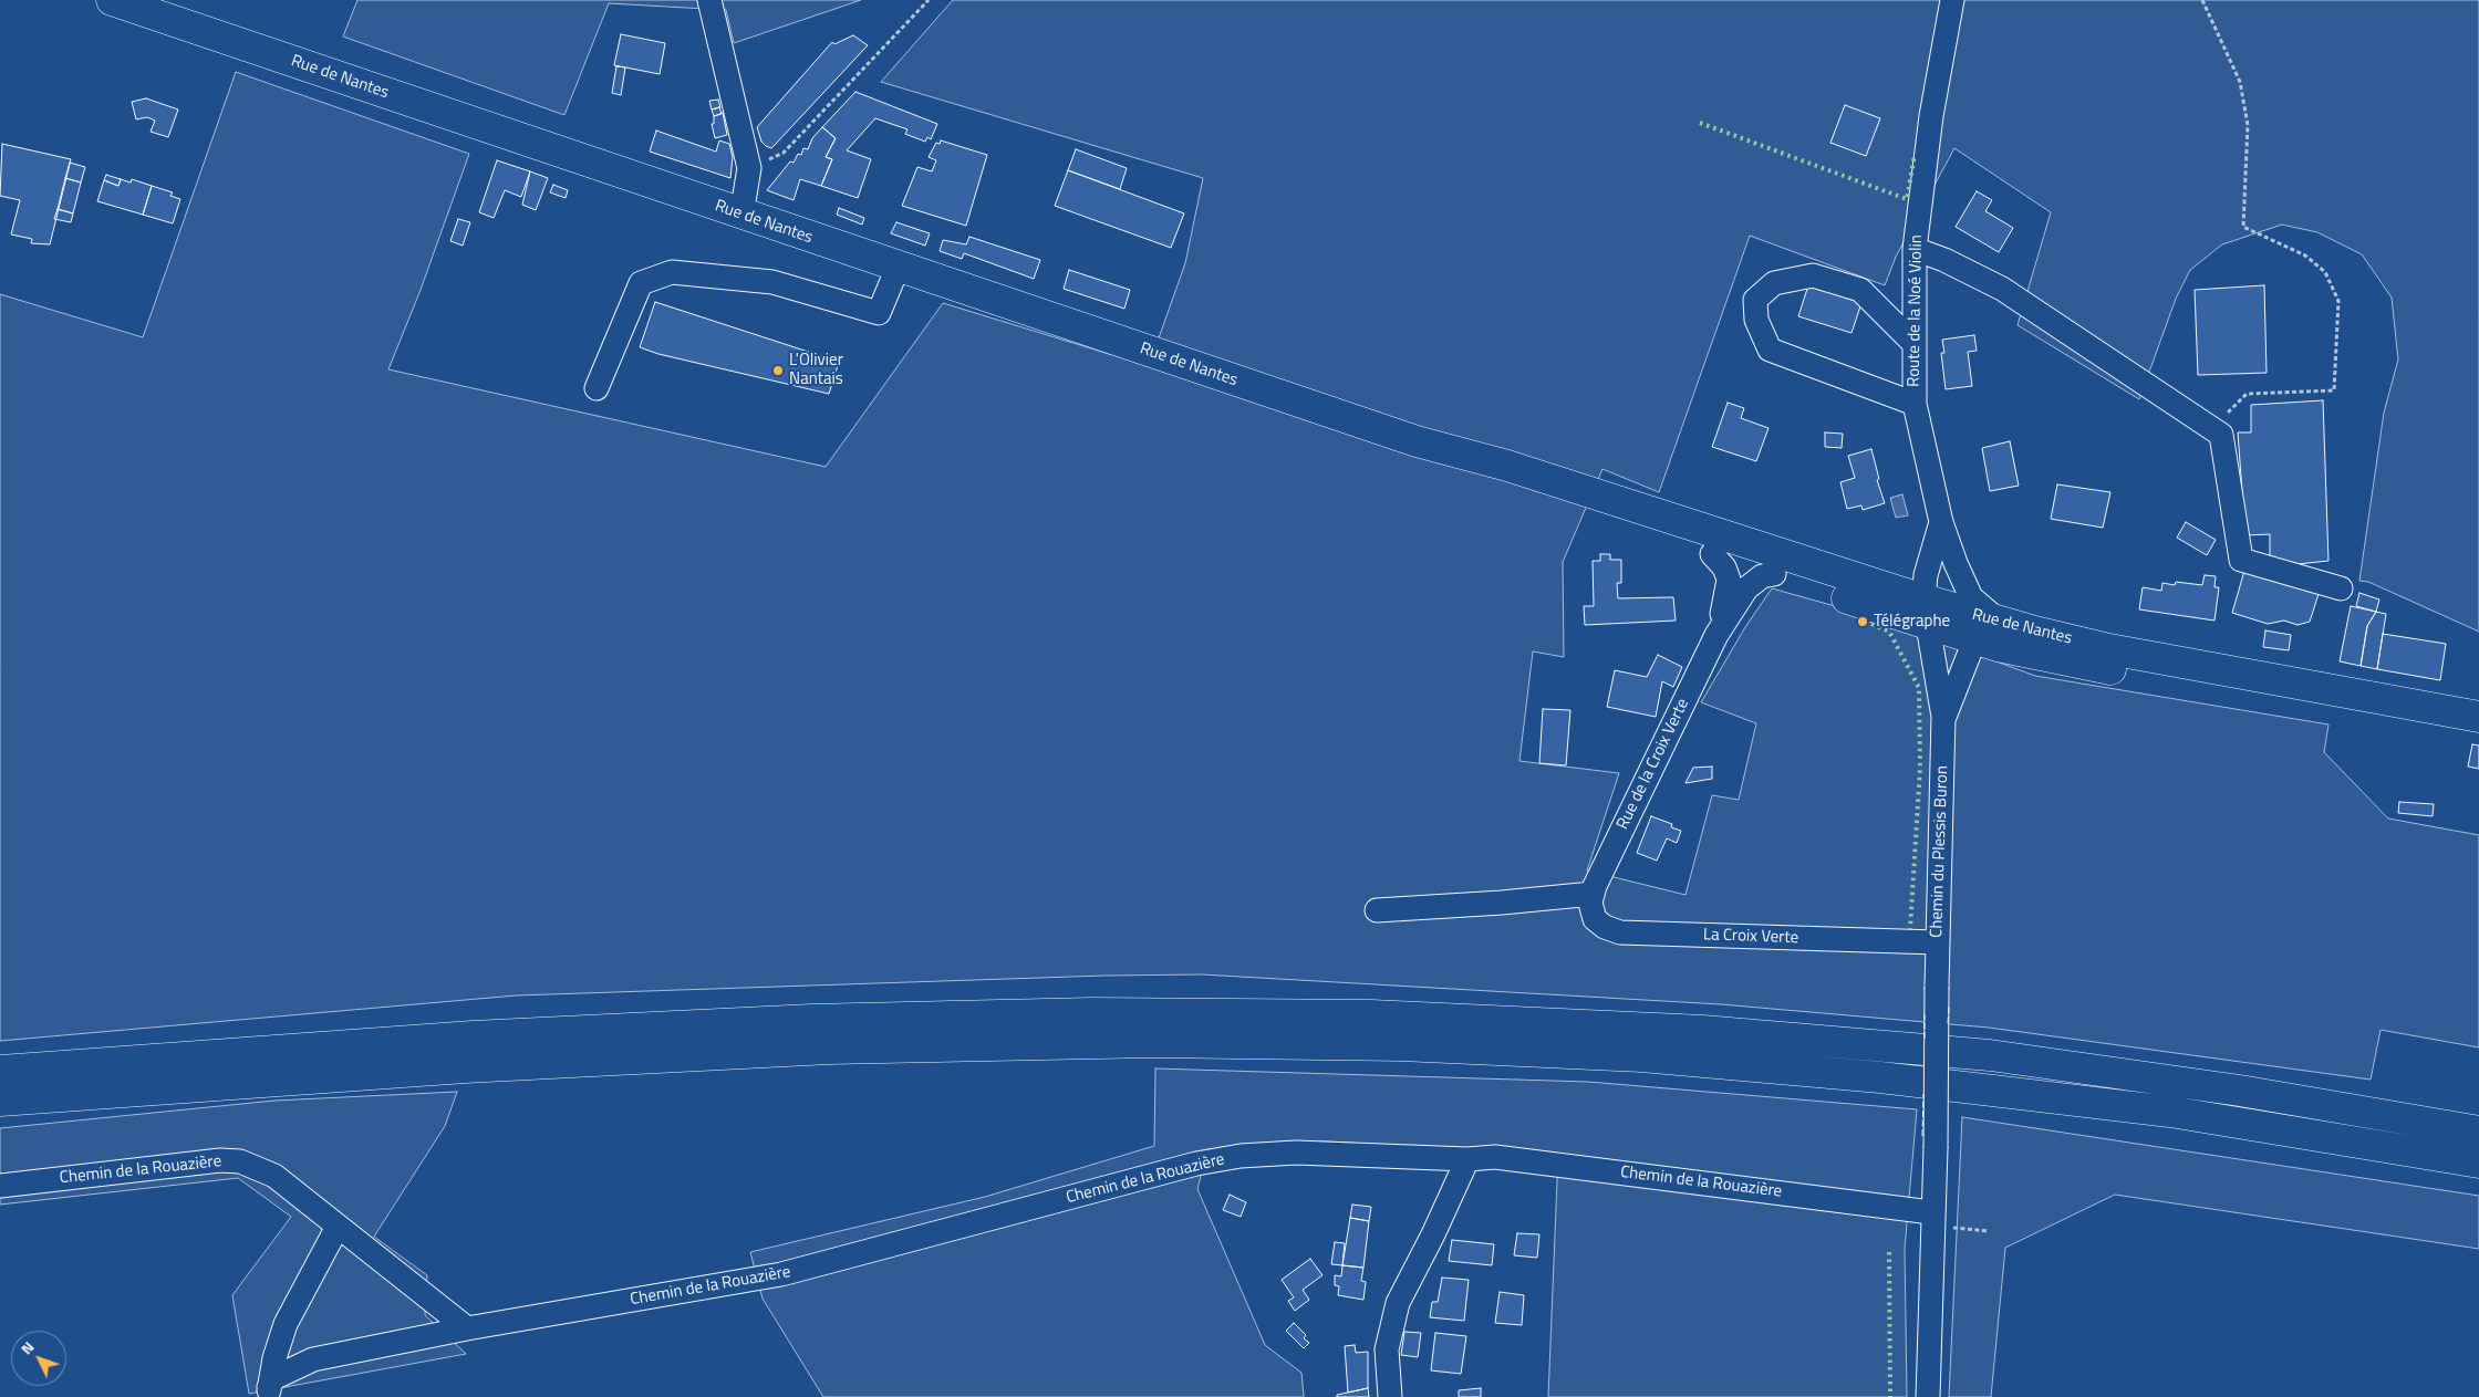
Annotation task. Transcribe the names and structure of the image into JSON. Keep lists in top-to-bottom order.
{
  "streets": {
    "main road": ["Rue de Nantes"],
    "street": [
      "Route de la Noé Violin",
      "Rue de la Croix Verte",
      "Chemin du Plessis Buron",
      "La Croix Verte",
      "Chemin de la Rouazière"
    ]
  },
  "crossings": [
    ["Rue de Nantes", "Route de la Noé Violin"],
    ["Rue de Nantes", "Rue de la Croix Verte"],
    ["Rue de Nantes", "Chemin du Plessis Buron"],
    ["Route de la Noé Violin", "Chemin du Plessis Buron"],
    ["Rue de la Croix Verte", "La Croix Verte"],
    ["Chemin du Plessis Buron", "La Croix Verte"],
    ["Chemin du Plessis Buron", "Chemin de la Rouazière"]
  ],
  "places": ["L'Olivier Nantais", "Télégraphe"],
  "north": "top left"
}
